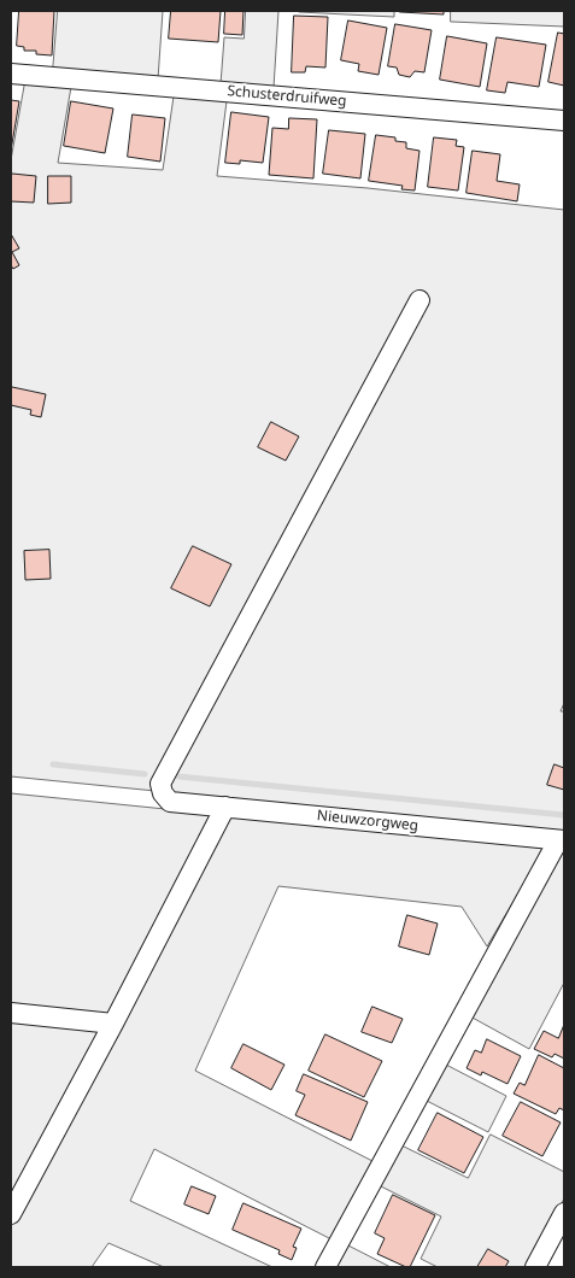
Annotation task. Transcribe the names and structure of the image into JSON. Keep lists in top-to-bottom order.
{
  "streets": {
    "street": ["Schusterdruifweg", "Nieuwzorgweg"]
  }
}
